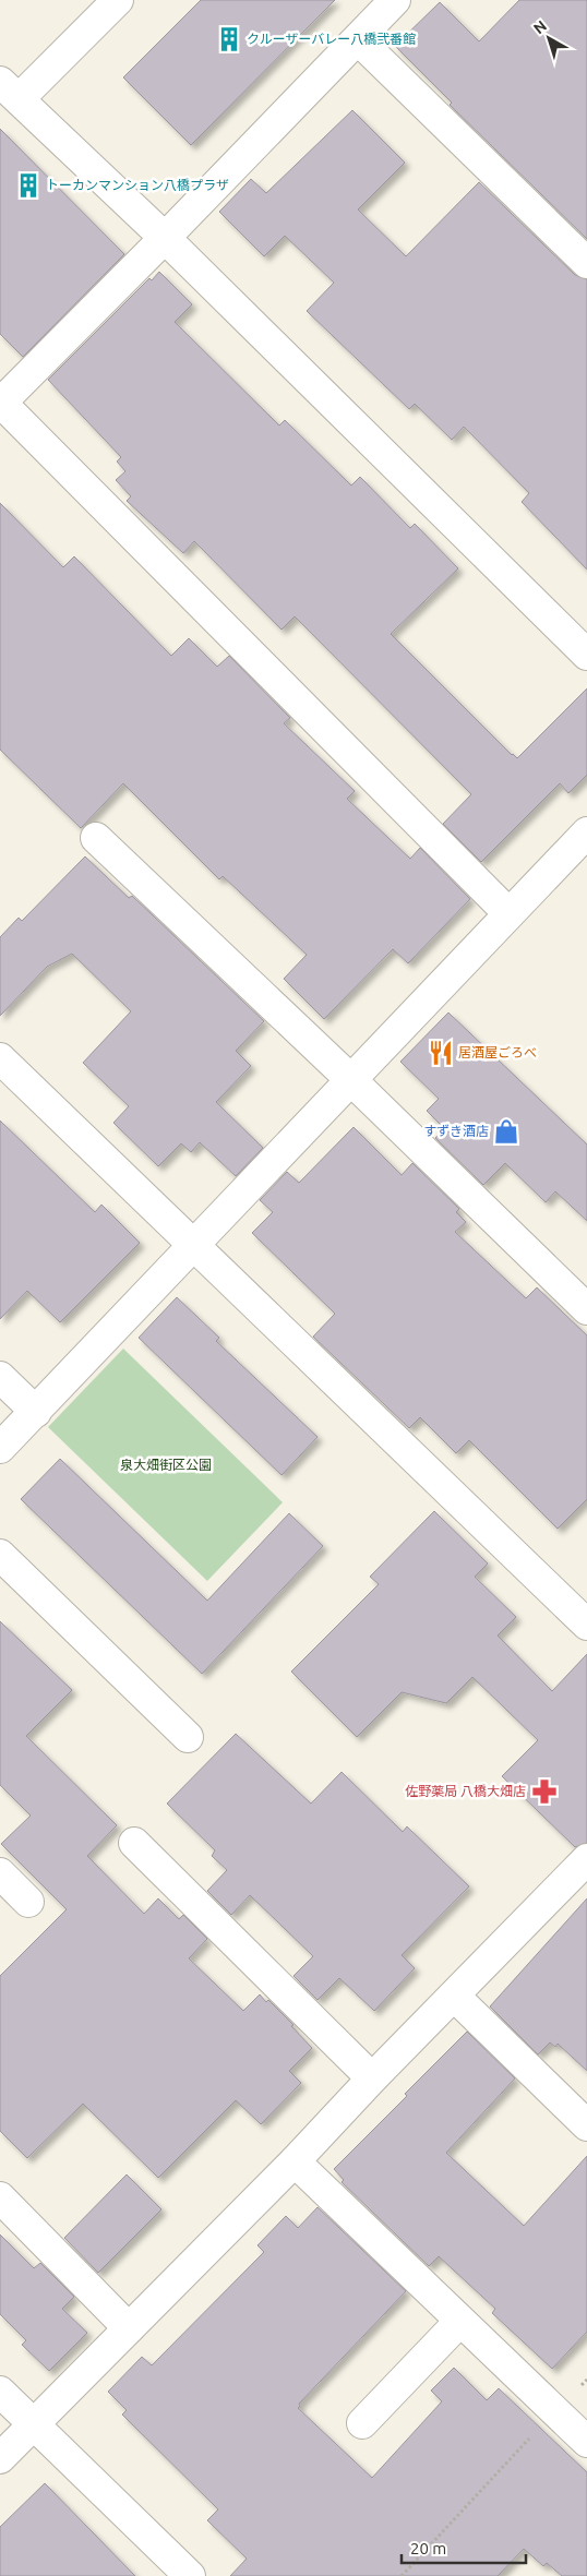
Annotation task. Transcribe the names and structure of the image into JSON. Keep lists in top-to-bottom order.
{
  "parks": ["泉大畑街区公園"],
  "places": {
    "building": ["クルーザーバレー八橋弐番館", "トーカンマンション八橋プラザ"],
    "restaurant": ["居酒屋ごろべ"],
    "shop": ["すずき酒店"],
    "pharmacy": ["佐野薬局 八橋大畑店"]
  },
  "scale_bar": "20 m",
  "north": "top left"
}
